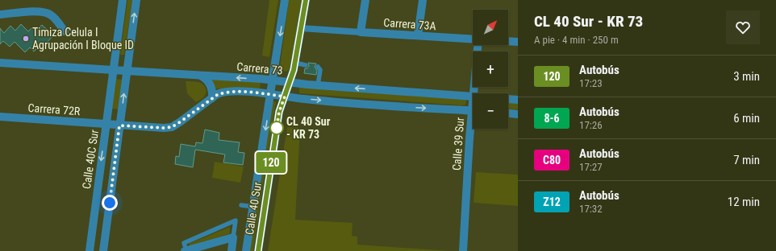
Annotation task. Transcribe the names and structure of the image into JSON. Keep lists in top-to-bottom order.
{
  "streets": {
    "street": [
      "Carrera 73A",
      "Carrera 73",
      "Carrera 72R",
      "Calle 39 Sur",
      "Calle 40C Sur",
      "Calle 40 Sur"
    ]
  },
  "crossings": [
    ["Carrera 73A", "Calle 40 Sur"],
    ["Carrera 73", "Calle 40C Sur"],
    ["Carrera 73", "Calle 40 Sur"],
    ["Carrera 72R", "Calle 40C Sur"]
  ],
  "places": ["Timiza Celula I Agrupación I Bloque ID", "CL 40 Sur - KR 73"],
  "lines": ["bus line 120"],
  "north": "top right",
  "page": {
    "on_map": "120",
    "heading": ["CL 40 Sur - KR 73", "A pie · 4 min · 250 m"],
    "map_buttons": ["+", "−"],
    "list": [
      {
        "mark": "120",
        "name": "Autobús",
        "note": "17:23",
        "value": "3 min"
      },
      {
        "mark": "8-6",
        "name": "Autobús",
        "note": "17:26",
        "value": "6 min"
      },
      {
        "mark": "C80",
        "name": "Autobús",
        "note": "17:27",
        "value": "7 min"
      },
      {
        "mark": "Z12",
        "name": "Autobús",
        "note": "17:32",
        "value": "12 min"
      }
    ]
  }
}
